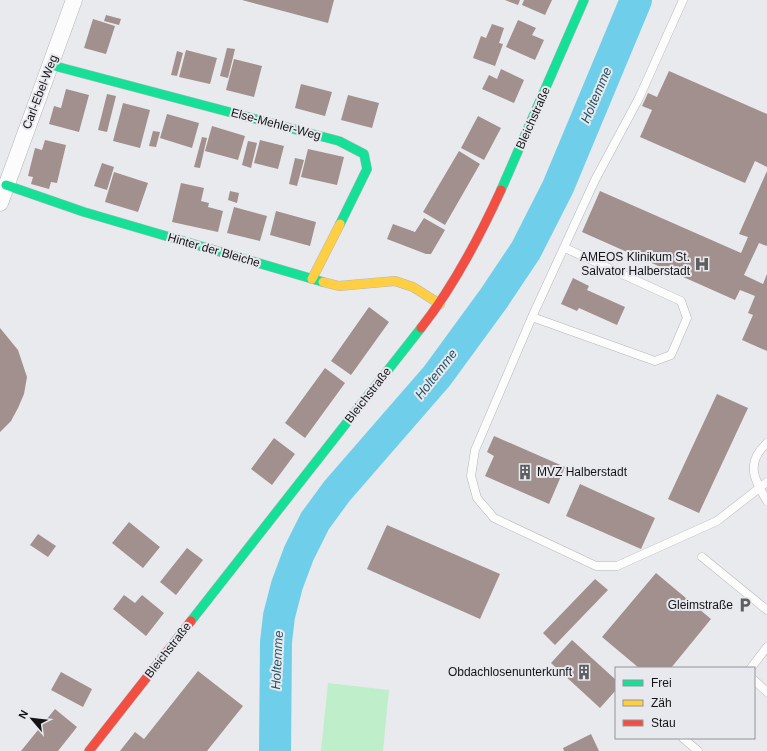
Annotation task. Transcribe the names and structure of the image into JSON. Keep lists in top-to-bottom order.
{
  "streets": {
    "street": [
      "Carl-Ebel-Weg",
      "Bleichstraße",
      "Else-Mehler-Weg",
      "Hinter der Bleiche"
    ]
  },
  "crossings": [
    ["Carl-Ebel-Weg", "Else-Mehler-Weg"],
    ["Carl-Ebel-Weg", "Hinter der Bleiche"],
    ["Bleichstraße", "Hinter der Bleiche"],
    ["Else-Mehler-Weg", "Hinter der Bleiche"]
  ],
  "water": ["Holtemme"],
  "places": {
    "hospital": ["AMEOS Klinikum St. Salvator Halberstadt"],
    "building": ["MVZ Halberstadt", "Obdachlosenunterkunft"],
    "parking": ["Gleimstraße"]
  },
  "legend": ["Frei", "Zäh", "Stau"],
  "north": "top left"
}
